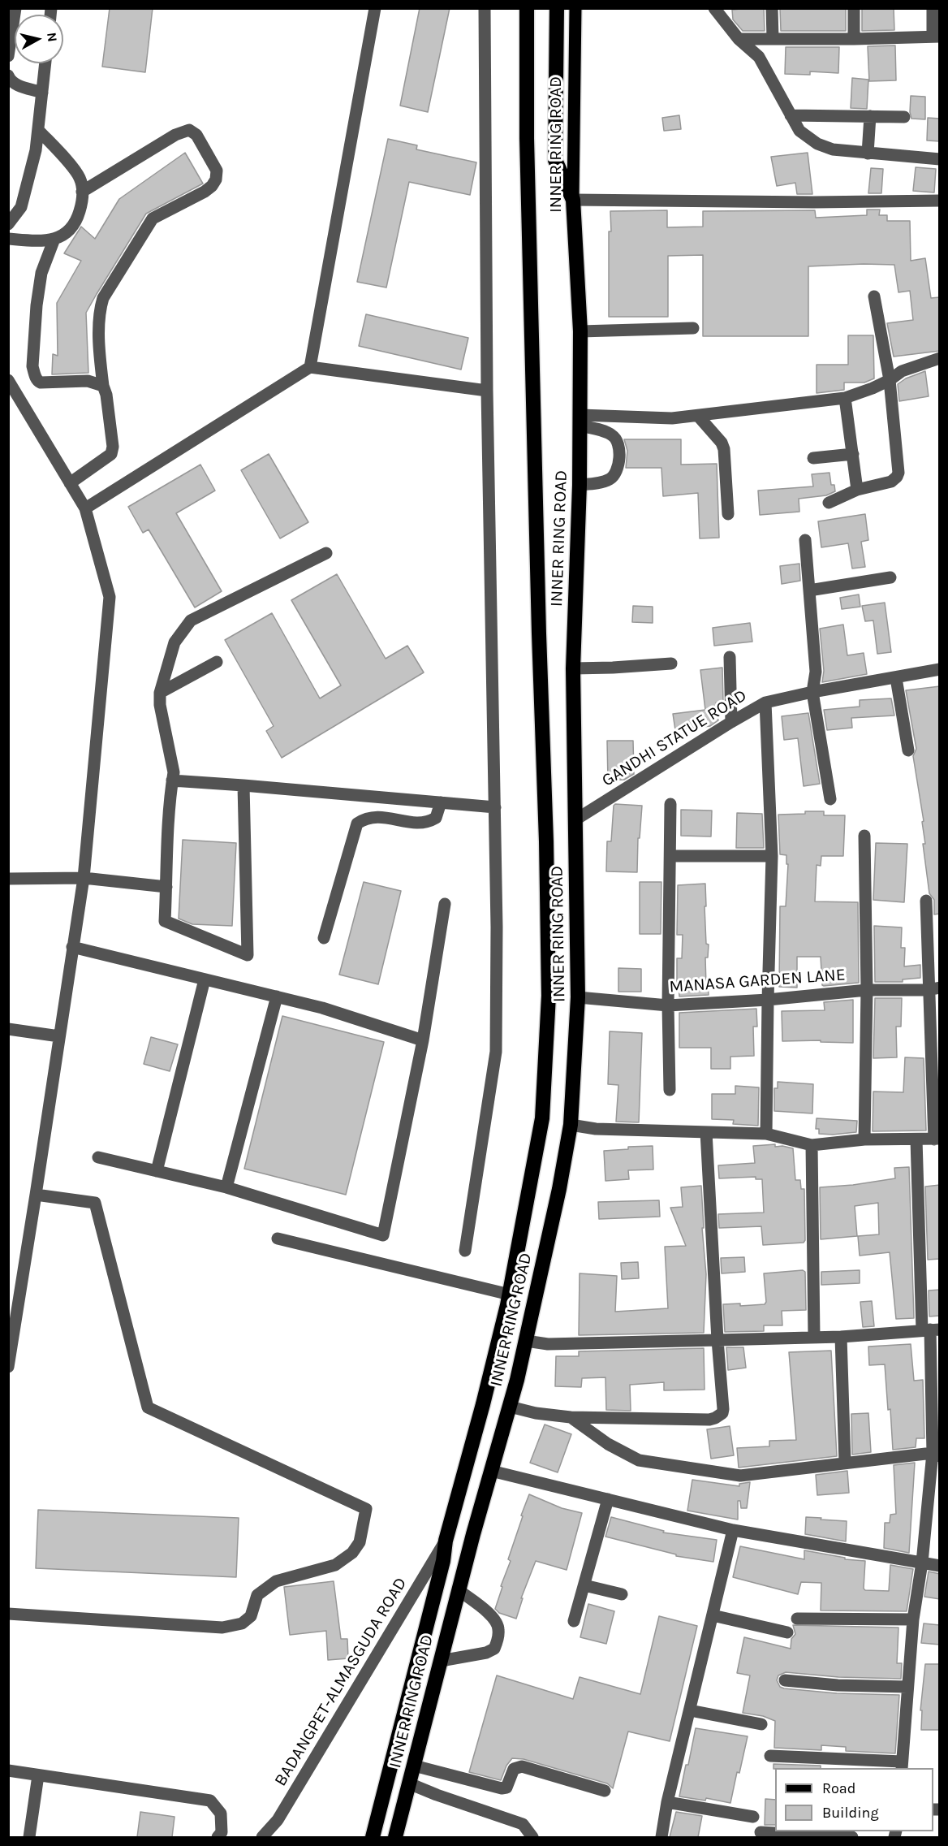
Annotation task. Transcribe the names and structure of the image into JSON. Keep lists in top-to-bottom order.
{
  "streets": {
    "highway": ["INNER RING ROAD"],
    "street": ["GANDHI STATUE ROAD", "MANASA GARDEN LANE", "BADANGPET-ALMASGUDA ROAD"]
  },
  "crossings": [
    ["INNER RING ROAD", "GANDHI STATUE ROAD"],
    ["INNER RING ROAD", "MANASA GARDEN LANE"],
    ["INNER RING ROAD", "BADANGPET-ALMASGUDA ROAD"]
  ],
  "legend": ["Road", "Building"],
  "north": "right"
}
